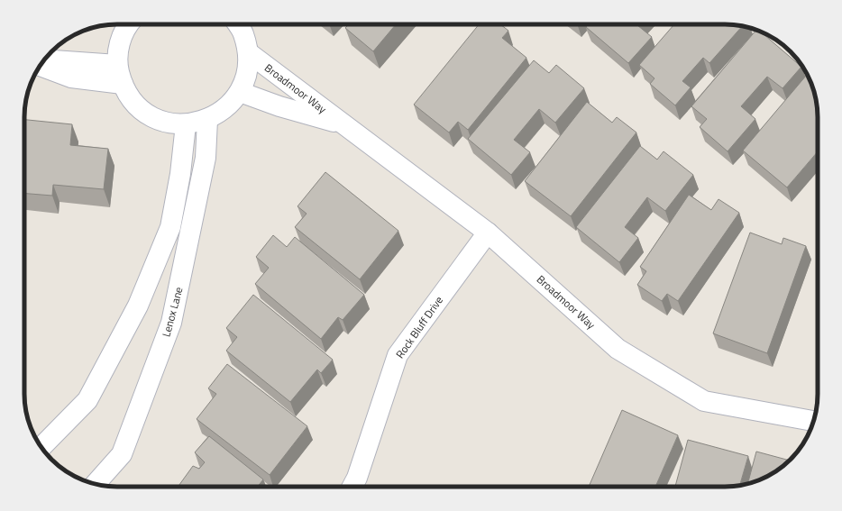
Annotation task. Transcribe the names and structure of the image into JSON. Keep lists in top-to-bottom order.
{
  "streets": {
    "street": ["Broadmoor Way", "Lenox Lane", "Rock Bluff Drive"]
  },
  "crossings": [
    ["Broadmoor Way", "Rock Bluff Drive"]
  ]
}
